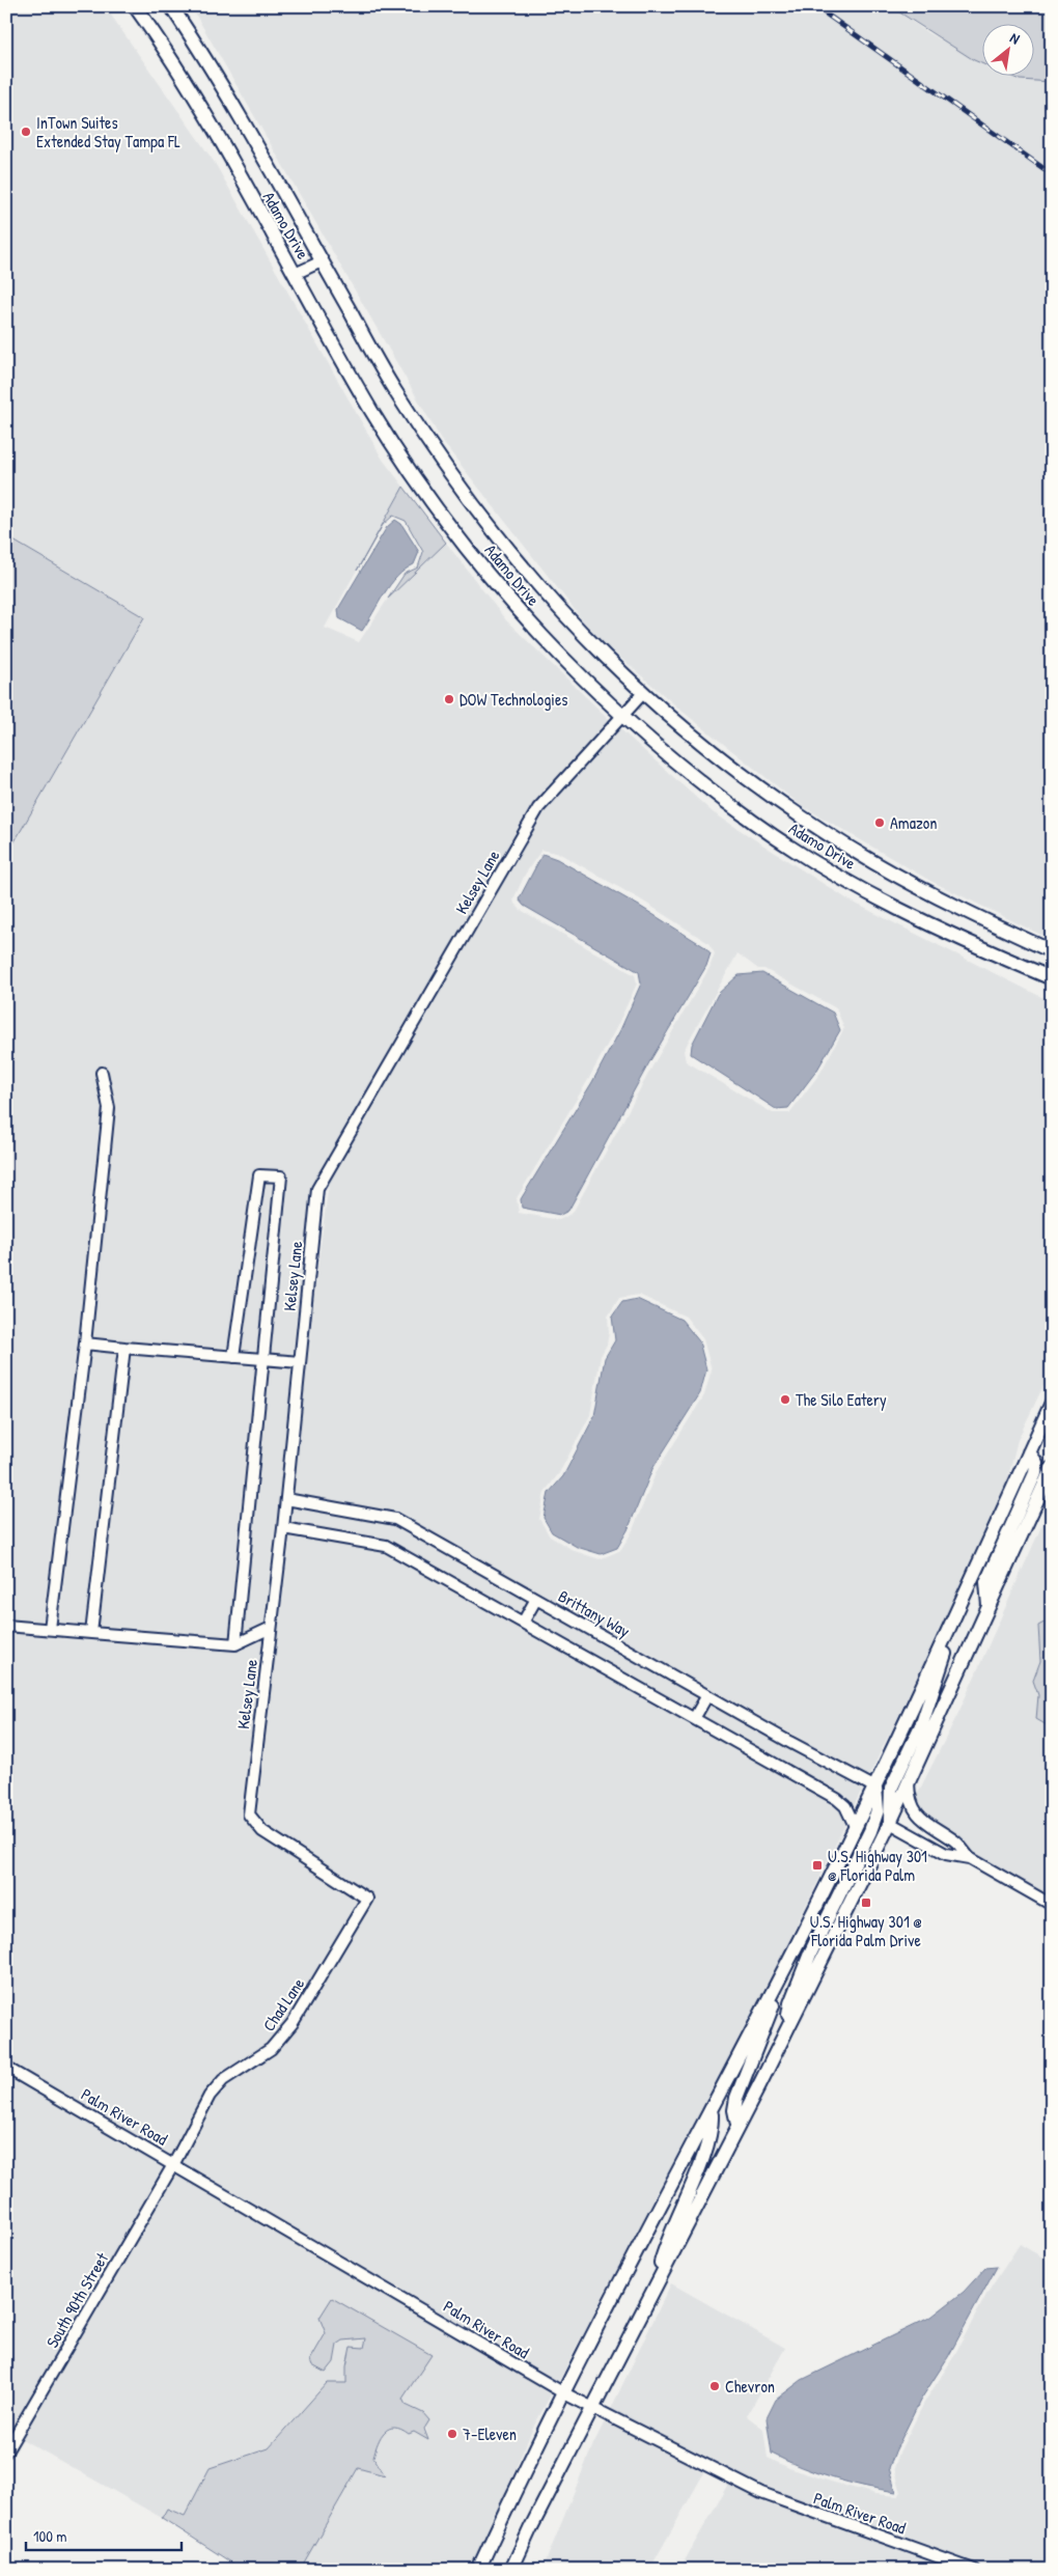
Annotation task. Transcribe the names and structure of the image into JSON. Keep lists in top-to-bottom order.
{
  "streets": {
    "main road": ["Adamo Drive"],
    "street": [
      "Kelsey Lane",
      "Brittany Way",
      "Chad Lane",
      "Palm River Road",
      "South 90th Street"
    ]
  },
  "crossings": [
    ["Adamo Drive", "Kelsey Lane"],
    ["Kelsey Lane", "Brittany Way"],
    ["Kelsey Lane", "Chad Lane"],
    ["Chad Lane", "Palm River Road"],
    ["Chad Lane", "South 90th Street"],
    ["Palm River Road", "South 90th Street"]
  ],
  "places": {
    "other": [
      "InTown Suites Extended Stay Tampa FL",
      "DOW Technologies",
      "Amazon",
      "The Silo Eatery",
      "Chevron",
      "7-Eleven"
    ],
    "transit": ["U.S. Highway 301 @ Florida Palm", "U.S. Highway 301 @ Florida Palm Drive"]
  },
  "scale_bar": "100 m",
  "north": "top right"
}
